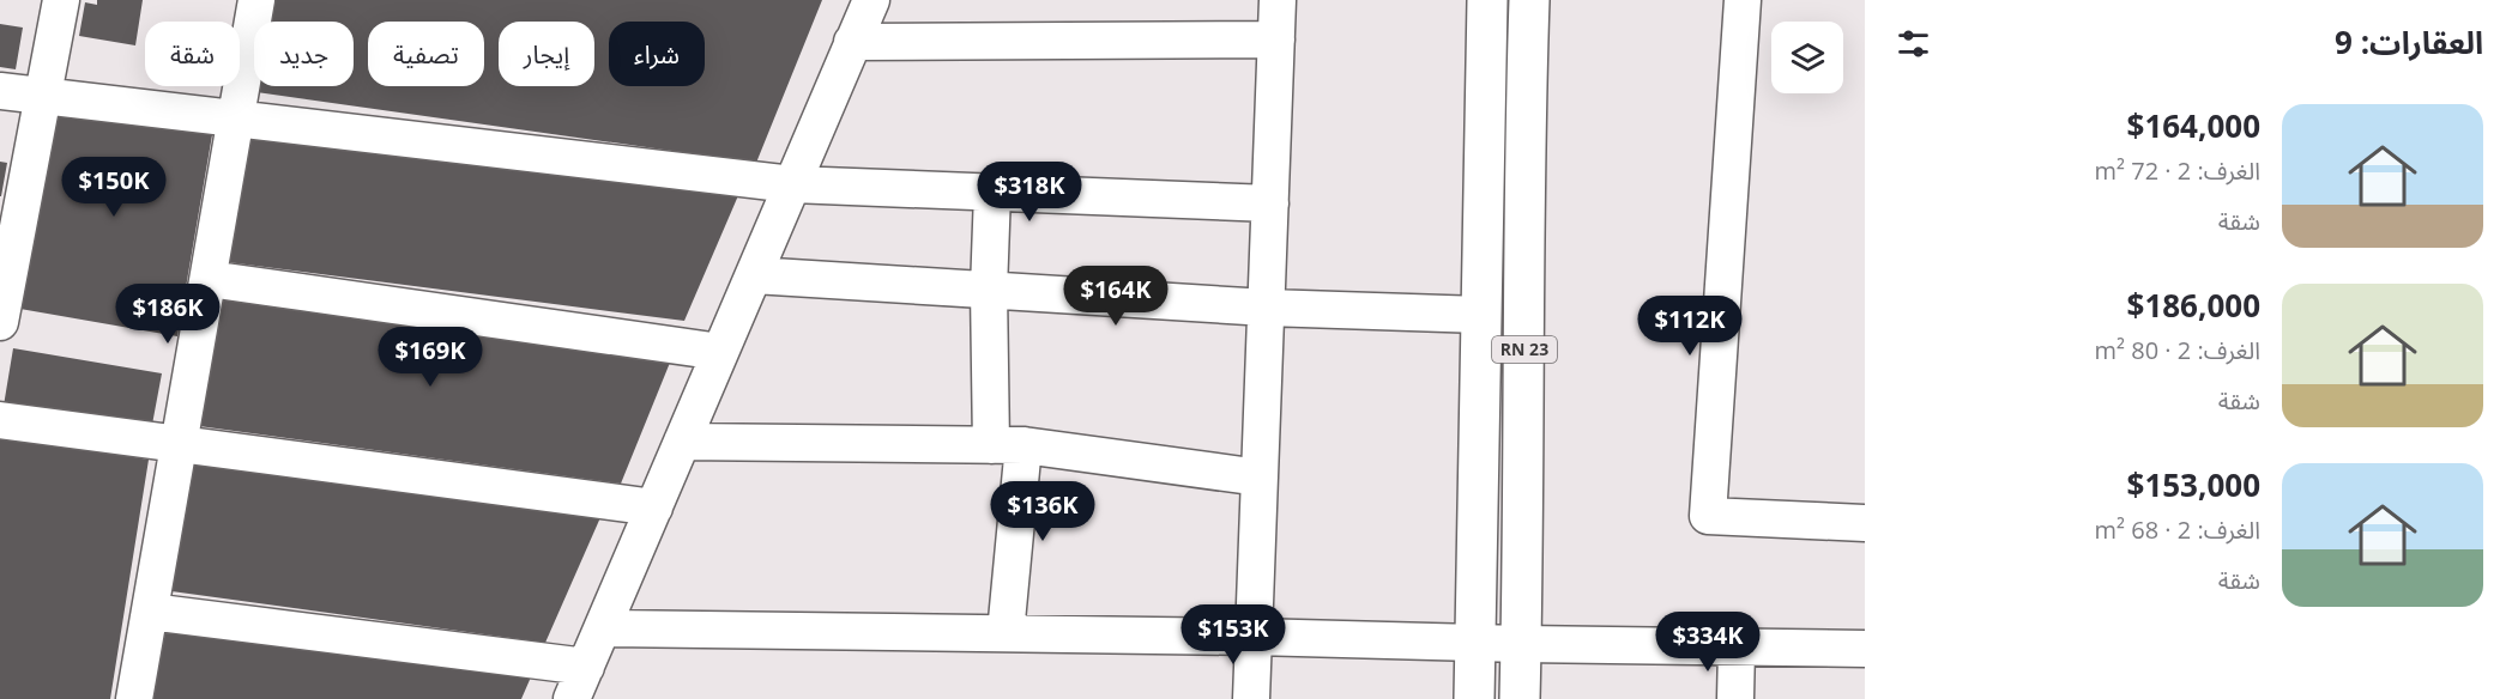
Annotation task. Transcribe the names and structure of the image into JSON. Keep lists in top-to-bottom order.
{
  "streets": {
    "main road": ["RN 23"]
  },
  "page": {
    "heading": "العقارات: 9",
    "chip": [
      "شراء",
      "إيجار",
      "تصفية",
      "جديد",
      "شقة"
    ],
    "list": [
      {
        "name": "$164,000",
        "note": "الغرف: 2 · 72 m² · شقة"
      },
      {
        "name": "$186,000",
        "note": "الغرف: 2 · 80 m² · شقة"
      },
      {
        "name": "$153,000",
        "note": "الغرف: 2 · 68 m² · شقة"
      }
    ],
    "price": [
      "$150K",
      "$318K",
      "$164K",
      "$186K",
      "$112K",
      "$169K",
      "$136K",
      "$153K",
      "$334K"
    ]
  }
}
